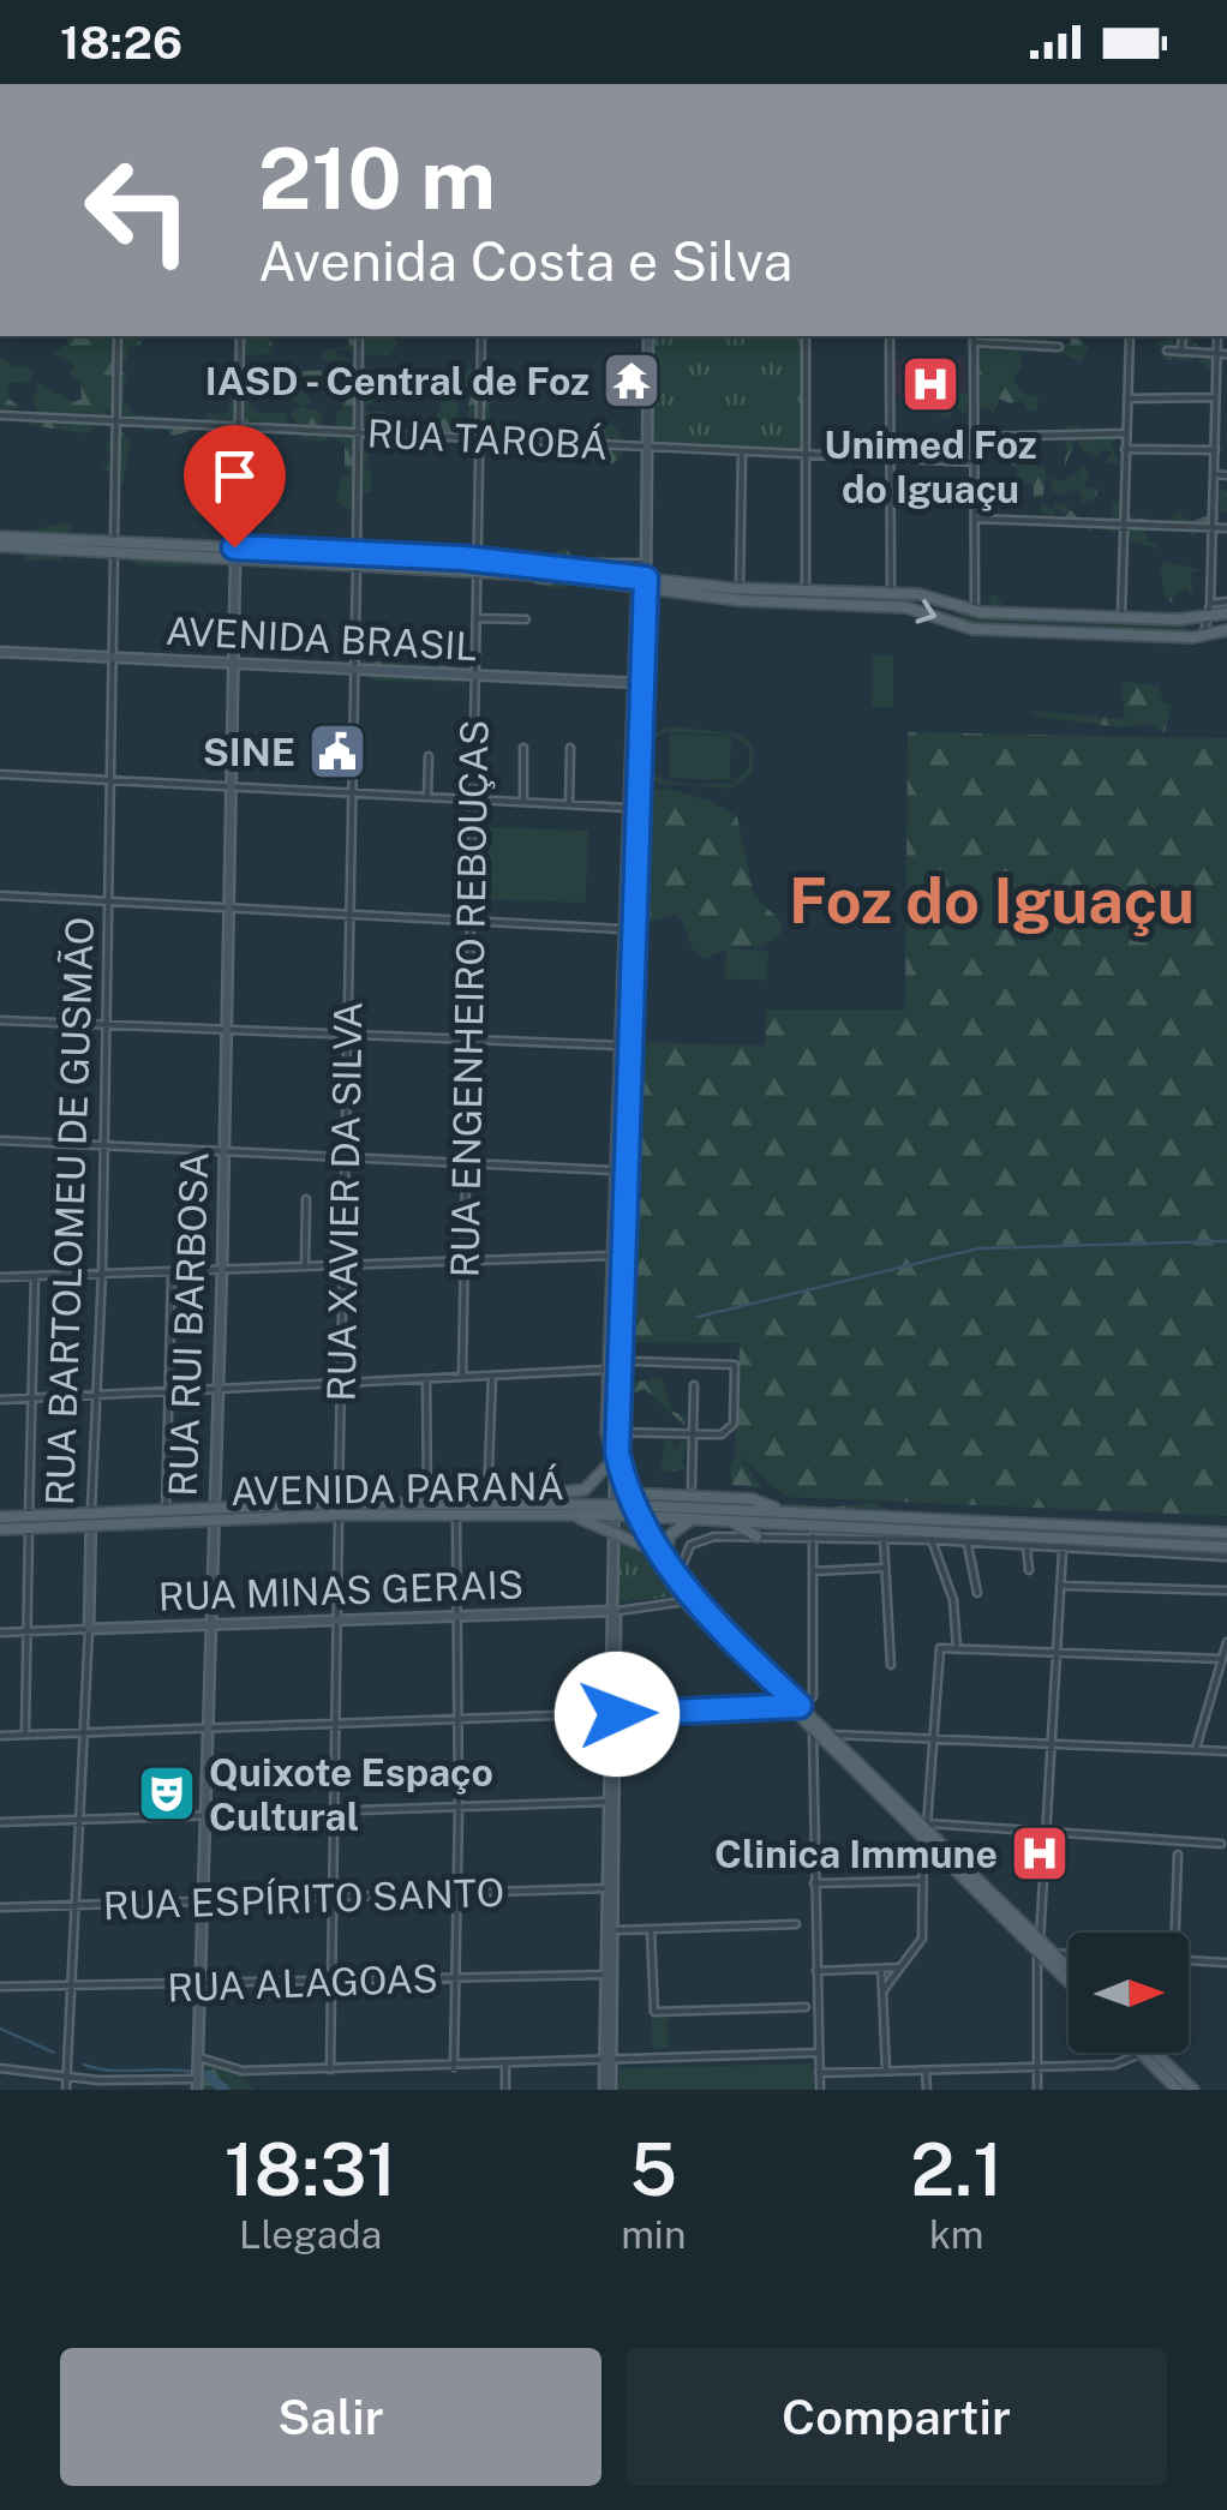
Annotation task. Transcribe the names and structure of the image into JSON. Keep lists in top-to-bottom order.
{
  "streets": {
    "main road": ["AVENIDA PARANÁ"],
    "street": [
      "RUA TAROBÁ",
      "AVENIDA BRASIL",
      "RUA ENGENHEIRO REBOUÇAS",
      "RUA XAVIER DA SILVA",
      "RUA BARTOLOMEU DE GUSMÃO",
      "RUA RUI BARBOSA",
      "RUA MINAS GERAIS",
      "RUA ESPÍRITO SANTO",
      "RUA ALAGOAS"
    ]
  },
  "crossings": [
    ["RUA TAROBÁ", "RUA ENGENHEIRO REBOUÇAS"],
    ["RUA TAROBÁ", "RUA XAVIER DA SILVA"],
    ["RUA TAROBÁ", "RUA BARTOLOMEU DE GUSMÃO"],
    ["AVENIDA BRASIL", "RUA ENGENHEIRO REBOUÇAS"],
    ["AVENIDA BRASIL", "RUA XAVIER DA SILVA"],
    ["AVENIDA BRASIL", "RUA BARTOLOMEU DE GUSMÃO"],
    ["AVENIDA BRASIL", "RUA RUI BARBOSA"],
    ["RUA XAVIER DA SILVA", "AVENIDA PARANÁ"],
    ["RUA XAVIER DA SILVA", "RUA MINAS GERAIS"],
    ["RUA XAVIER DA SILVA", "RUA ESPÍRITO SANTO"],
    ["RUA XAVIER DA SILVA", "RUA ALAGOAS"],
    ["RUA BARTOLOMEU DE GUSMÃO", "AVENIDA PARANÁ"],
    ["RUA BARTOLOMEU DE GUSMÃO", "RUA MINAS GERAIS"],
    ["RUA BARTOLOMEU DE GUSMÃO", "RUA ESPÍRITO SANTO"],
    ["RUA BARTOLOMEU DE GUSMÃO", "RUA ALAGOAS"],
    ["RUA RUI BARBOSA", "AVENIDA PARANÁ"],
    ["RUA RUI BARBOSA", "RUA MINAS GERAIS"],
    ["RUA RUI BARBOSA", "RUA ESPÍRITO SANTO"],
    ["RUA RUI BARBOSA", "RUA ALAGOAS"]
  ],
  "districts": ["Foz do Iguaçu"],
  "places": {
    "temple": ["IASD - Central de Foz"],
    "hospital": ["Unimed Foz do Iguaçu", "Clinica Immune"],
    "public building": ["SINE"],
    "theatre": ["Quixote Espaço Cultural"]
  },
  "north": "right",
  "page": {
    "status": "18:26",
    "turn": ["210 m", "Avenida Costa e Silva"],
    "eta": [
      "18:31",
      "Llegada",
      "5",
      "min",
      "2.1",
      "km"
    ],
    "buttons": ["Salir", "Compartir"]
  }
}
